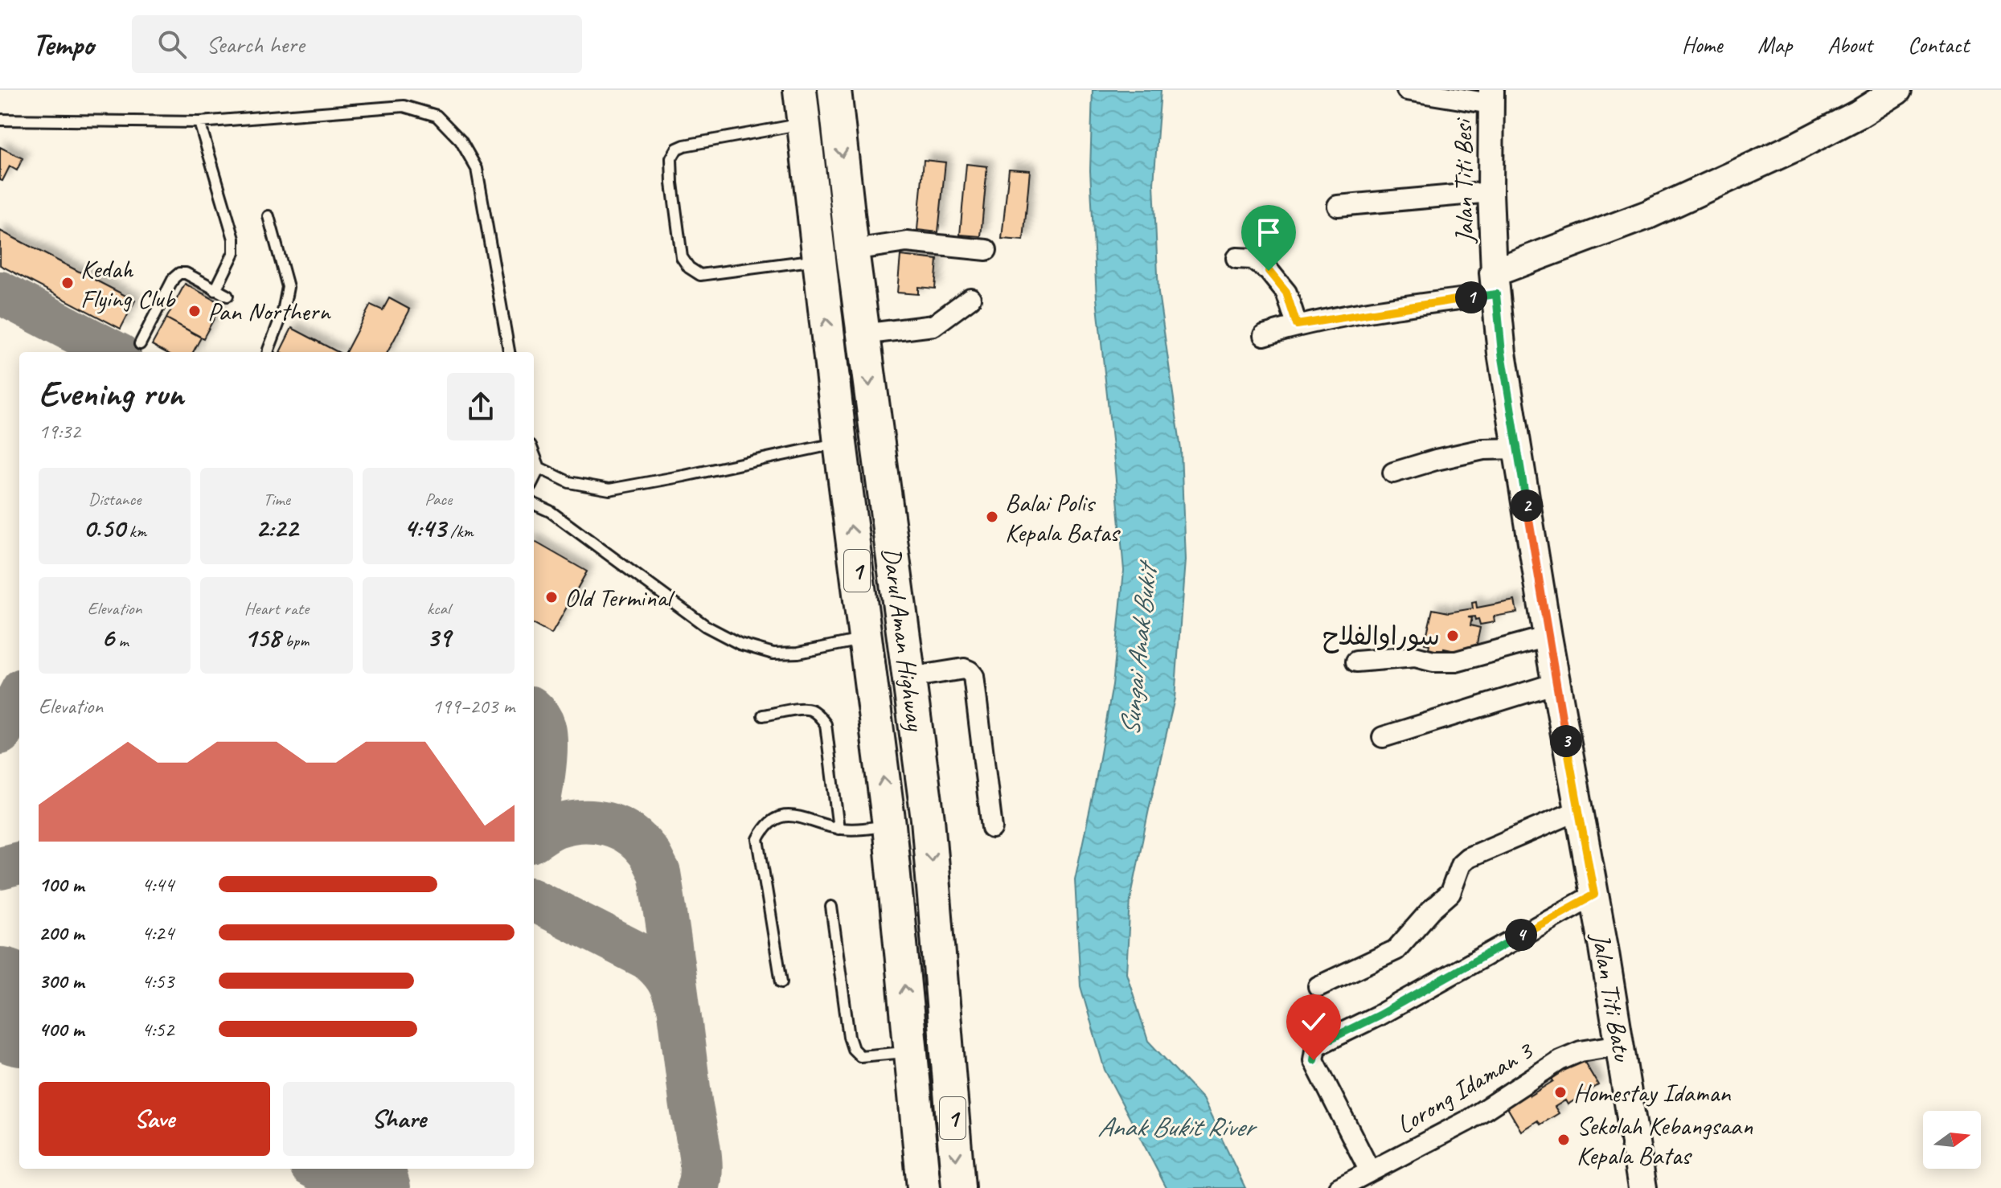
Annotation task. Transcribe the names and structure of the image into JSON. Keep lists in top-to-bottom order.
{
  "streets": {
    "highway": ["1", "Darul Aman Highway"],
    "main road": ["Jalan Titi Batu"],
    "street": ["Jalan Titi Besi", "Lorong Idaman 3"]
  },
  "crossings": [
    ["Jalan Titi Besi", "Jalan Titi Batu"],
    ["Jalan Titi Batu", "Lorong Idaman 3"]
  ],
  "water": ["Sungai Anak Bukit", "Anak Bukit River"],
  "places": [
    "Kedah Flying Club",
    "Pan Northern",
    "Balai Polis Kepala Batas",
    "Old Terminal",
    "سوراوالفلاح",
    "Homestay Idaman",
    "Sekolah Kebangsaan Kepala Batas"
  ],
  "north": "right",
  "page": {
    "header": "Tempo",
    "search": "Search here",
    "nav": [
      "Home",
      "Map",
      "About",
      "Contact"
    ],
    "pins": [
      "1",
      "2",
      "3",
      "4"
    ],
    "heading": ["Evening run", "19:32"],
    "stats": [
      ["Distance", "0.50 km"],
      ["Time", "2:22"],
      ["Pace", "4:43 /km"],
      ["Elevation", "6 m"],
      ["Heart rate", "158 bpm"],
      ["kcal", "39"]
    ],
    "chart": ["Elevation", "199–203 m"],
    "list": [
      {
        "name": "100 m",
        "note": "4:44"
      },
      {
        "name": "200 m",
        "note": "4:24"
      },
      {
        "name": "300 m",
        "note": "4:53"
      },
      {
        "name": "400 m",
        "note": "4:52"
      }
    ],
    "buttons": ["Save", "Share"]
  }
}
